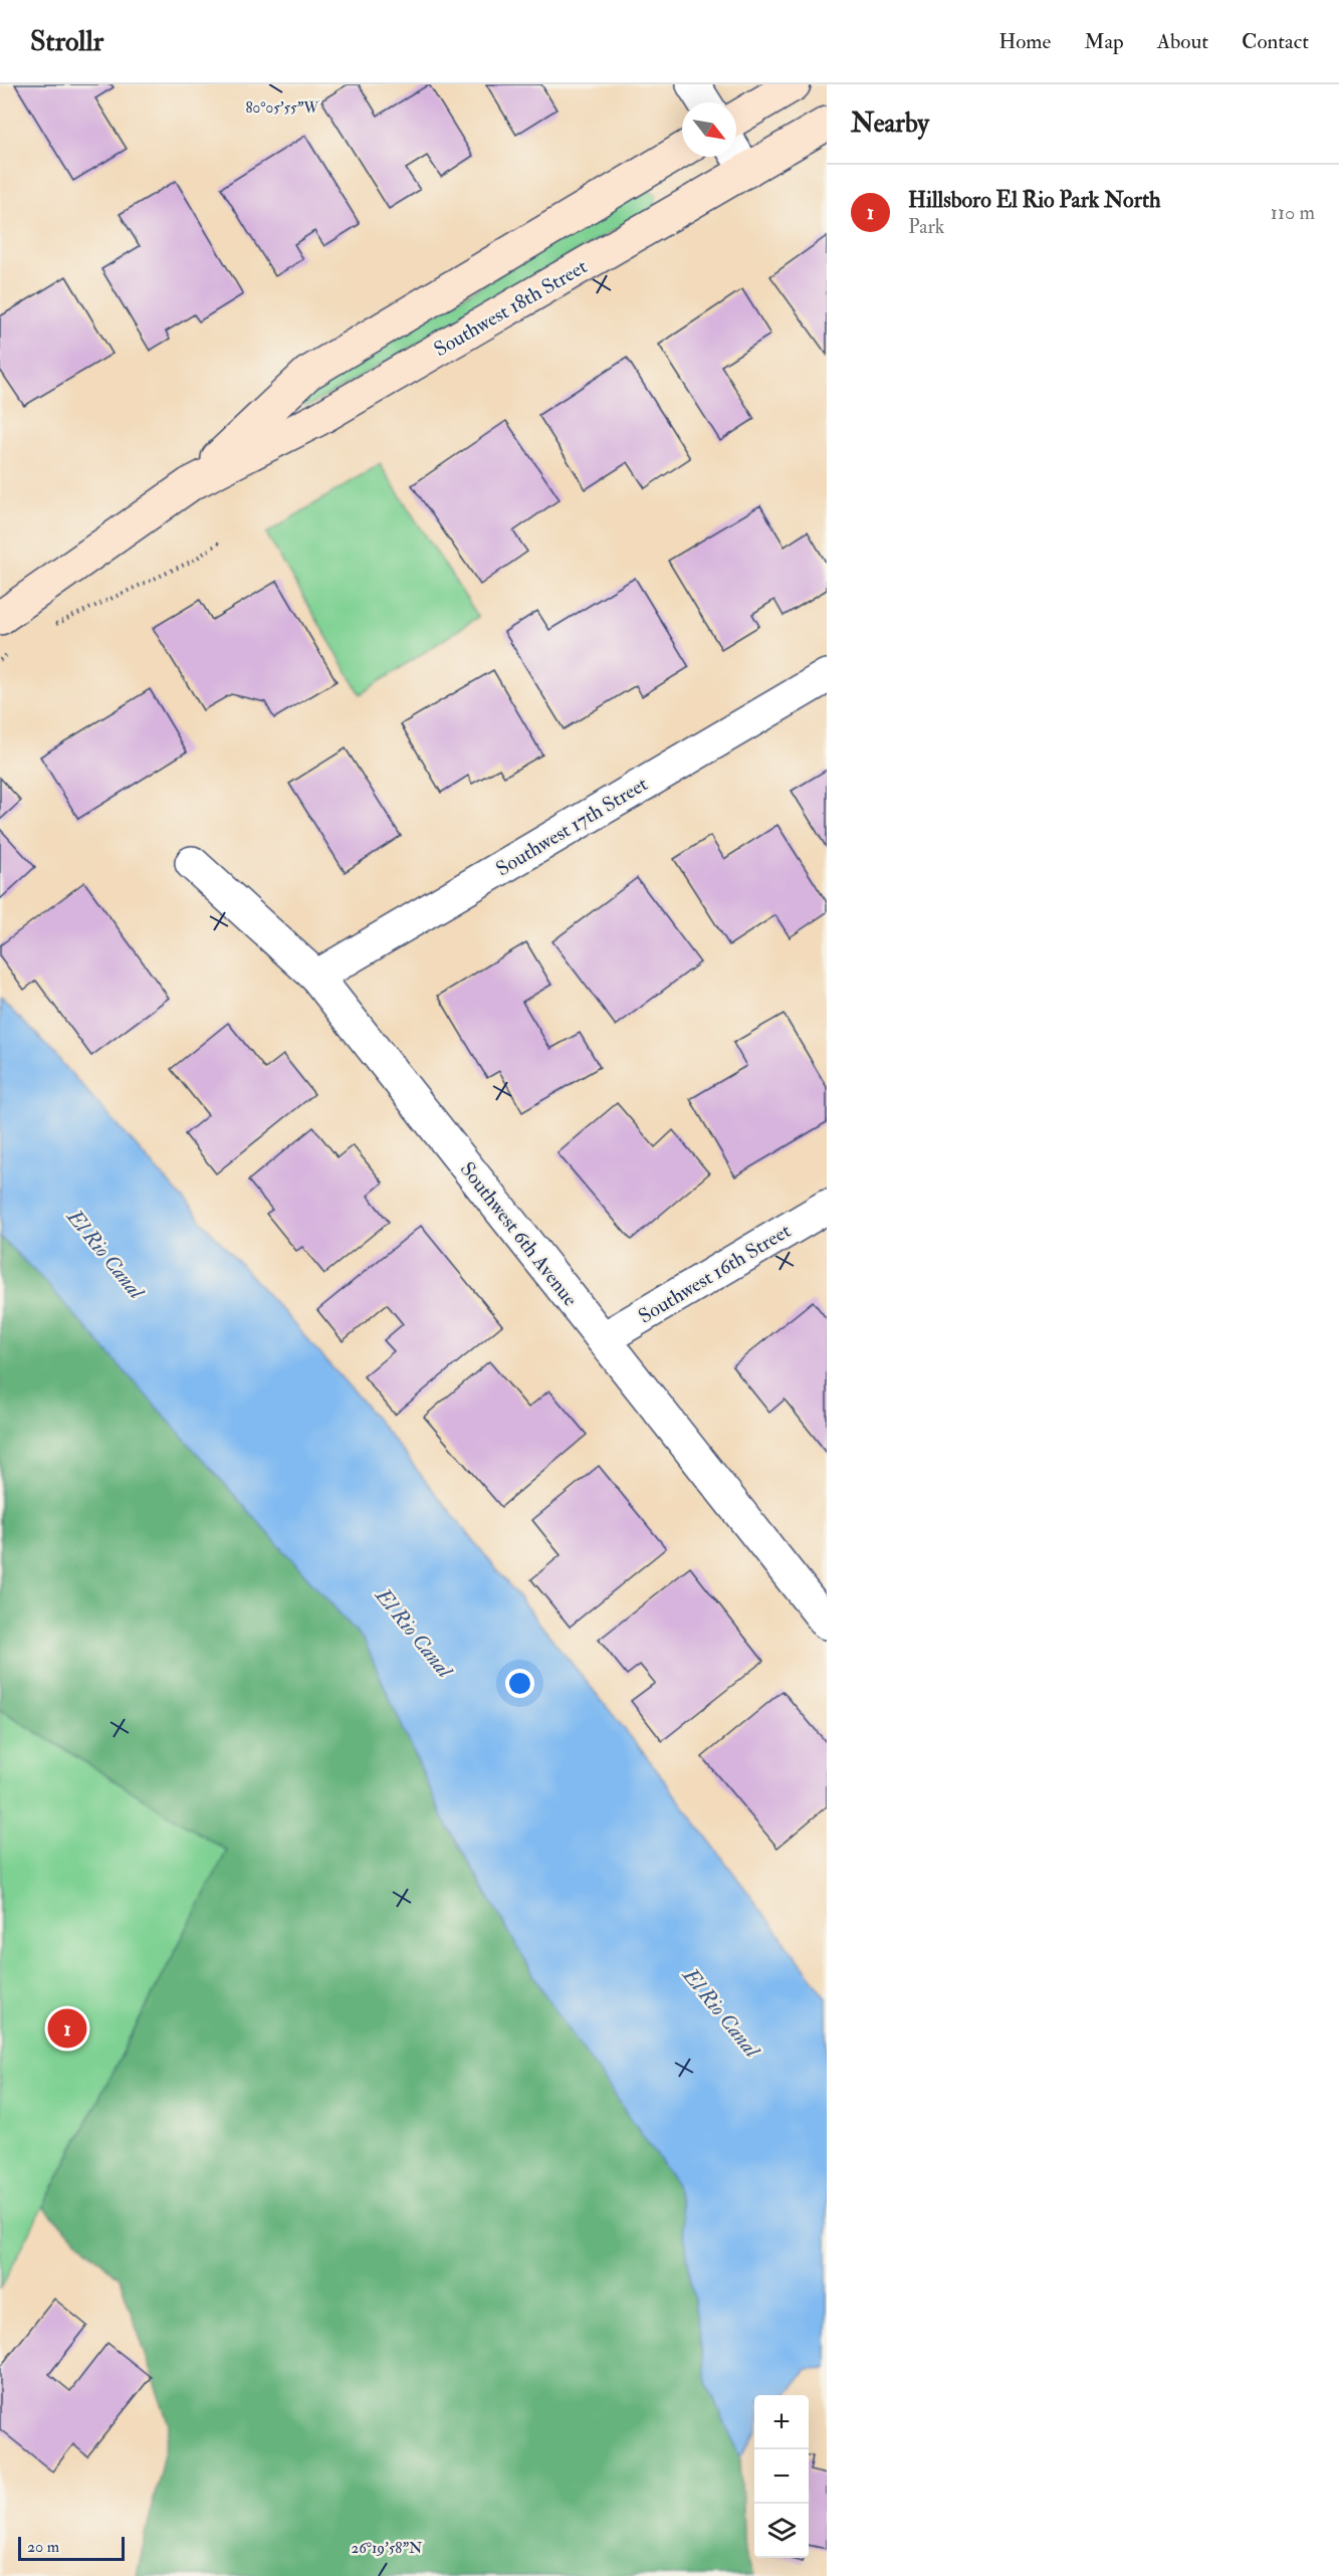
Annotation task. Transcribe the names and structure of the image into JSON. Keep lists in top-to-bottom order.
{
  "streets": {
    "main road": ["Southwest 18th Street"],
    "street": ["Southwest 17th Street", "Southwest 6th Avenue", "Southwest 16th Street"]
  },
  "crossings": [
    ["Southwest 17th Street", "Southwest 6th Avenue"],
    ["Southwest 6th Avenue", "Southwest 16th Street"]
  ],
  "water": ["El Rio Canal"],
  "scale_bar": "20 m",
  "north": "bottom right",
  "page": {
    "header": "Strollr",
    "nav": [
      "Home",
      "Map",
      "About",
      "Contact"
    ],
    "heading": "Nearby",
    "list": [
      {
        "mark": "1",
        "name": "Hillsboro El Rio Park North",
        "note": "Park",
        "value": "110 m"
      }
    ],
    "pins": "1",
    "map_buttons": ["+", "−"],
    "scale": "20 m"
  },
  "coordinates": ["80°05'55\"W", "26°19'58\"N"]
}
